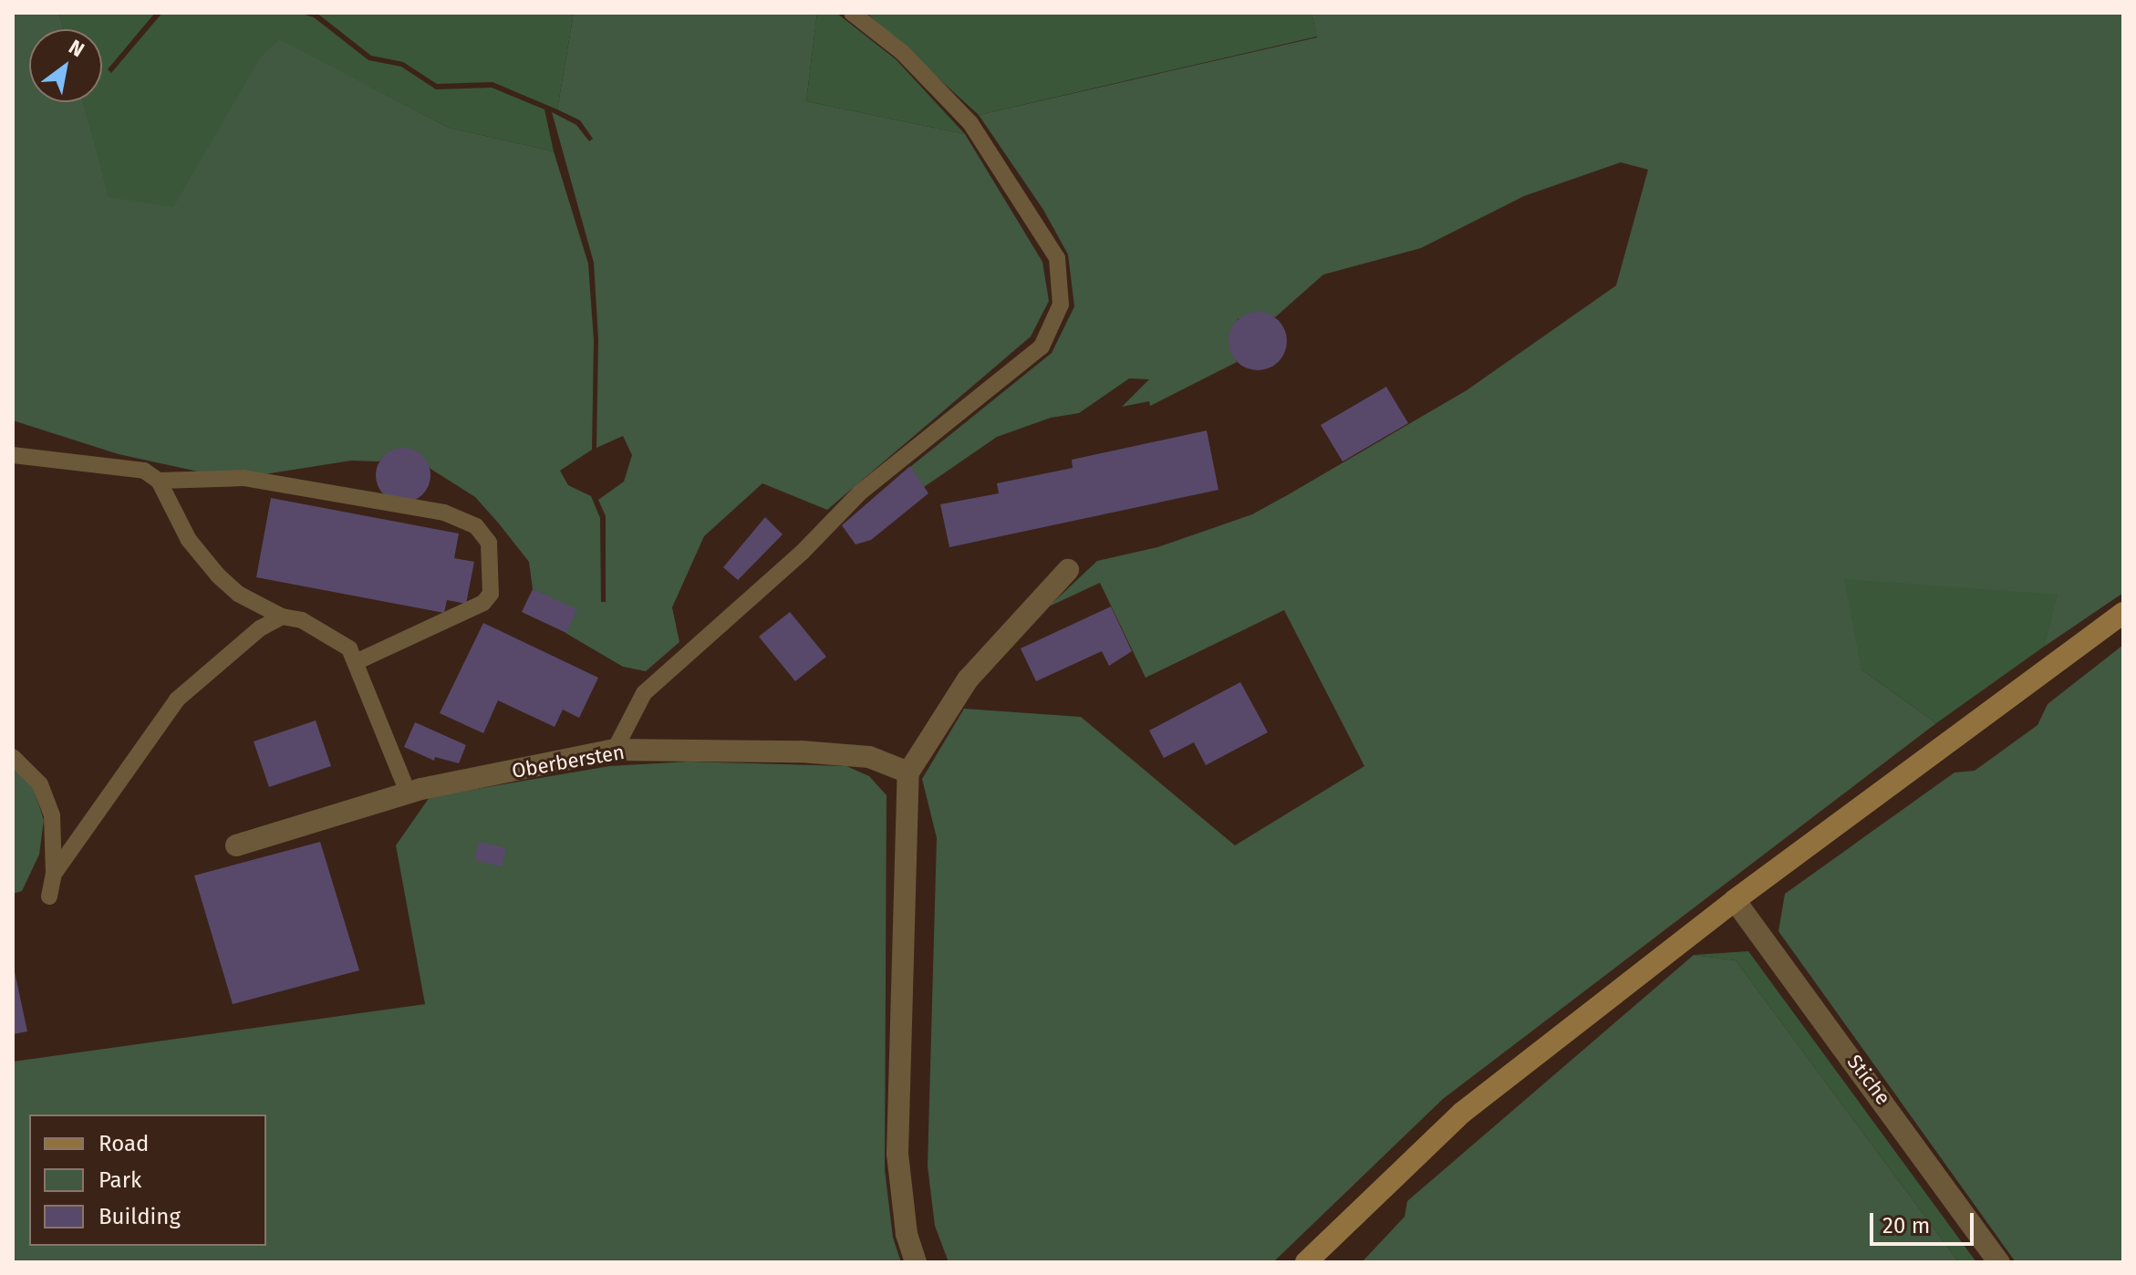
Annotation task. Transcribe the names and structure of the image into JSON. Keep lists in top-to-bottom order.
{
  "streets": {
    "street": ["Oberbersten", "Stiche"]
  },
  "legend": ["Road", "Park", "Building"],
  "scale_bar": "20 m",
  "north": "top right"
}
